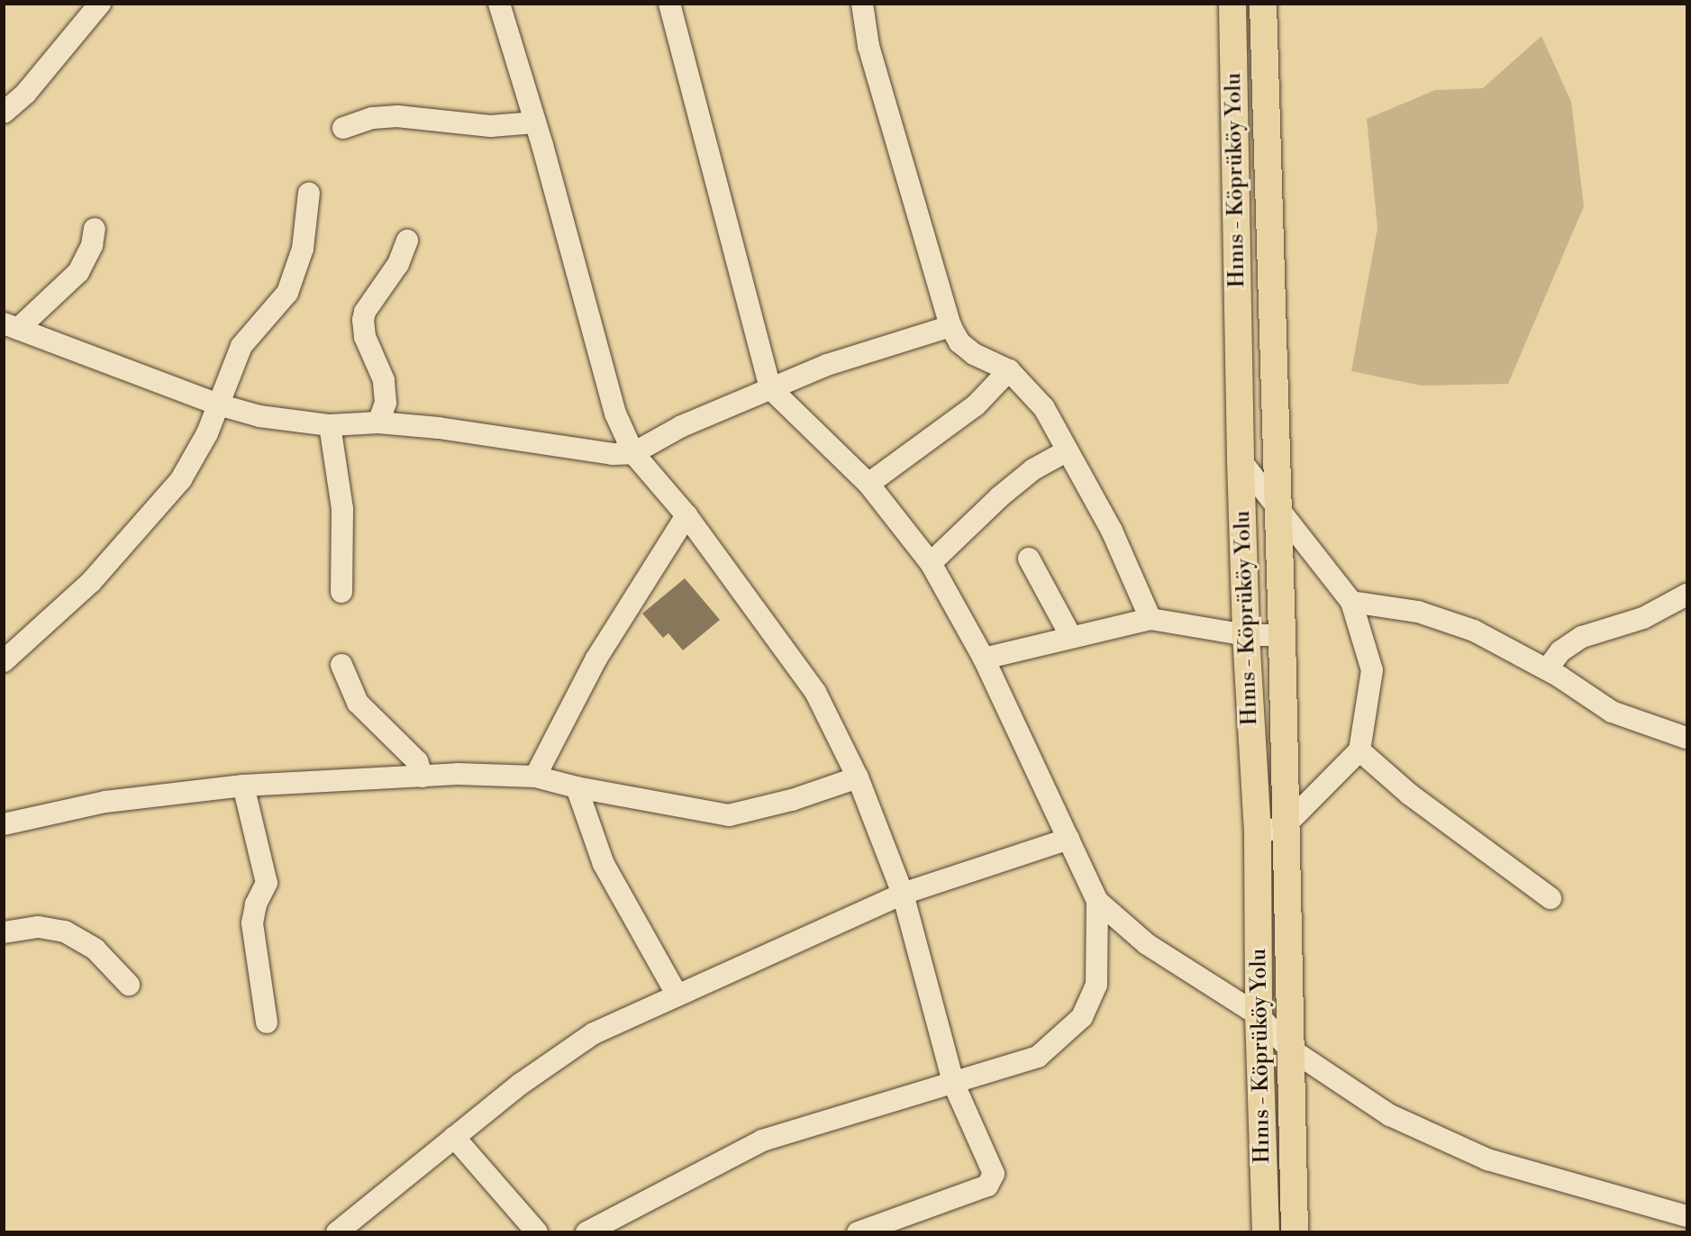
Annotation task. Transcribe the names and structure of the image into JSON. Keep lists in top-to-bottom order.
{
  "streets": {
    "main road": ["Hınıs - Köprüköy Yolu"]
  }
}
